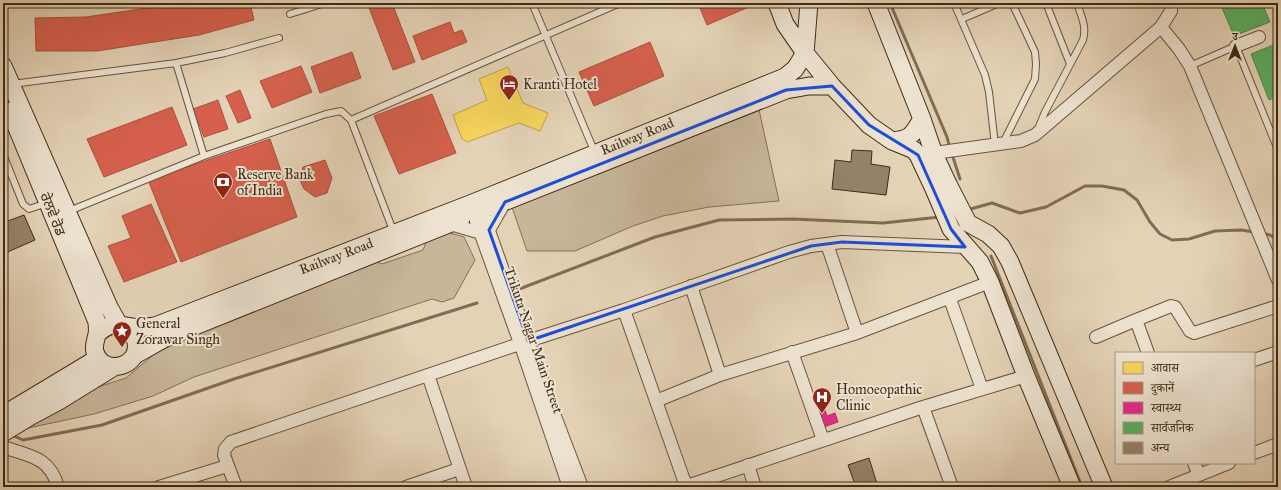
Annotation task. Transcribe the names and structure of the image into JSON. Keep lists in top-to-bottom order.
{
  "streets": {
    "main road": ["Railway Road", "ਰੇਲਵੇ ਰੋਡ"],
    "street": ["Trikuta Nagar Main Street"]
  },
  "crossings": [
    ["Railway Road", "ਰੇਲਵੇ ਰੋਡ"],
    ["Railway Road", "Trikuta Nagar Main Street"]
  ],
  "places": {
    "hotel": ["Kranti Hotel"],
    "bank": ["Reserve Bank of India"],
    "place": ["General Zorawar Singh"],
    "hospital": ["Homoeopathic Clinic"]
  },
  "legend": [
    "आवास",
    "दुकानें",
    "स्वास्थ्य",
    "सार्वजनिक",
    "अन्य"
  ],
  "north": "top"
}
